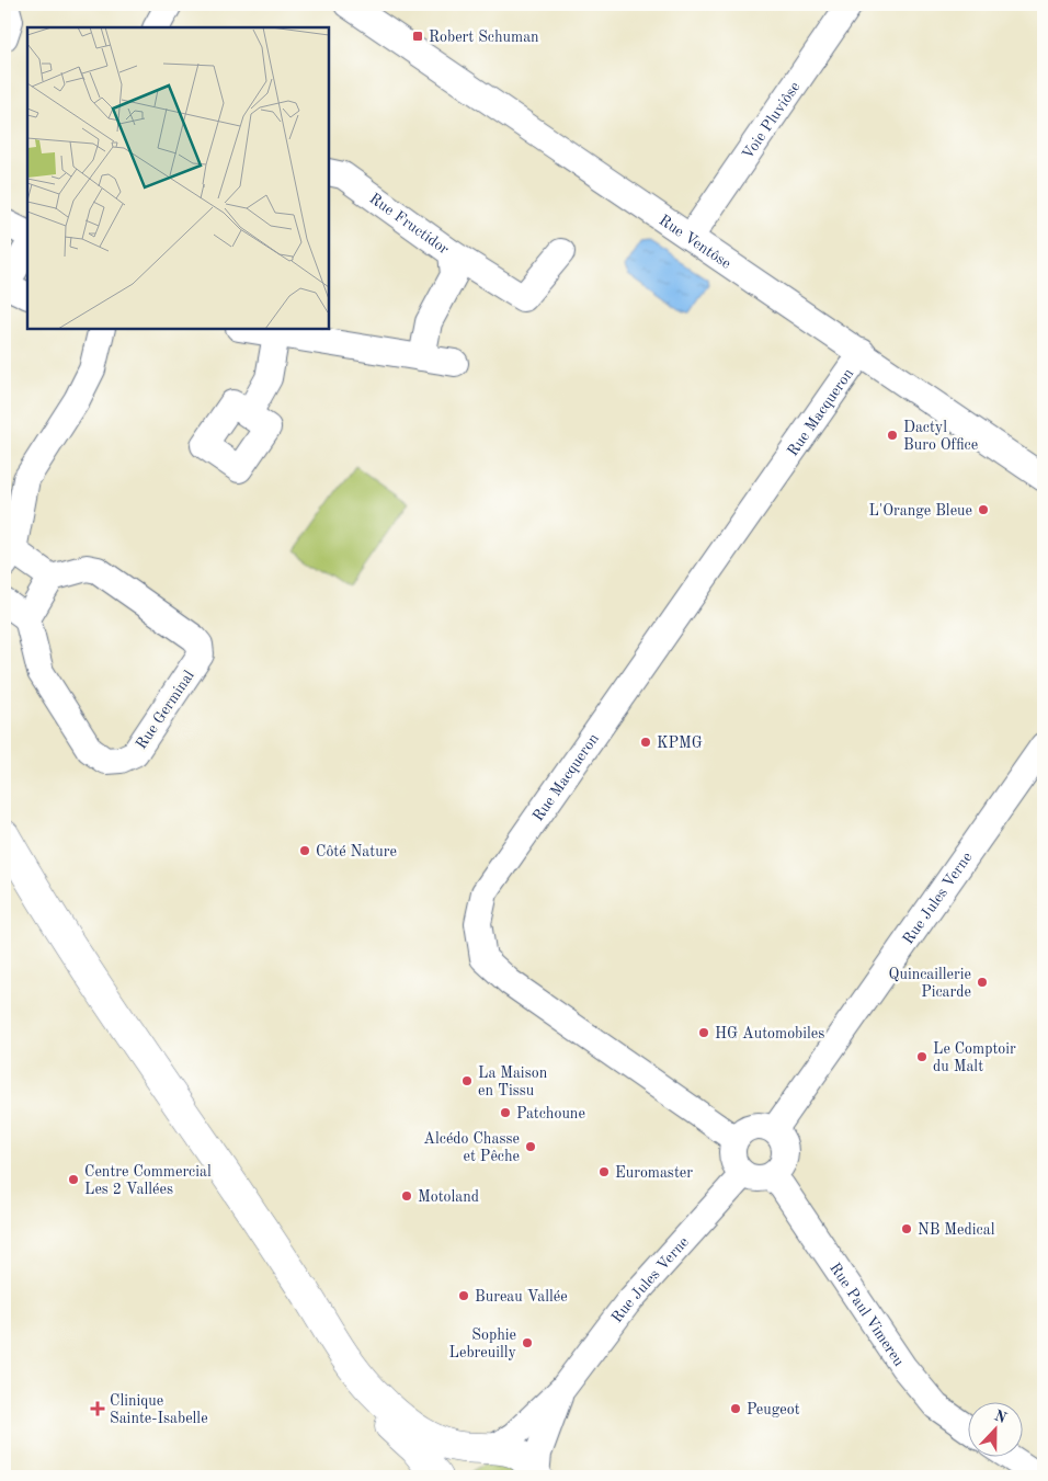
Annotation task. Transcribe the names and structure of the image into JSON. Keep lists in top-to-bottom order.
{
  "streets": {
    "street": [
      "Voie Pluviôse",
      "Rue Fructidor",
      "Rue Ventôse",
      "Rue Macqueron",
      "Rue Germinal",
      "Rue Jules Verne",
      "Rue Paul Vimereu"
    ]
  },
  "crossings": [
    ["Voie Pluviôse", "Rue Ventôse"],
    ["Rue Ventôse", "Rue Macqueron"],
    ["Rue Macqueron", "Rue Jules Verne"],
    ["Rue Macqueron", "Rue Paul Vimereu"],
    ["Rue Jules Verne", "Rue Paul Vimereu"]
  ],
  "places": {
    "transit": ["Robert Schuman"],
    "other": [
      "Dactyl Buro Office",
      "L'Orange Bleue",
      "KPMG",
      "Côté Nature",
      "Quincaillerie Picarde",
      "HG Automobiles",
      "Le Comptoir du Malt",
      "La Maison en Tissu",
      "Patchoune",
      "Alcédo Chasse et Pêche",
      "Euromaster",
      "Centre Commercial Les 2 Vallées",
      "Motoland",
      "NB Medical",
      "Bureau Vallée",
      "Sophie Lebreuilly",
      "Peugeot"
    ],
    "health": ["Clinique Sainte-Isabelle"]
  },
  "north": "top"
}
